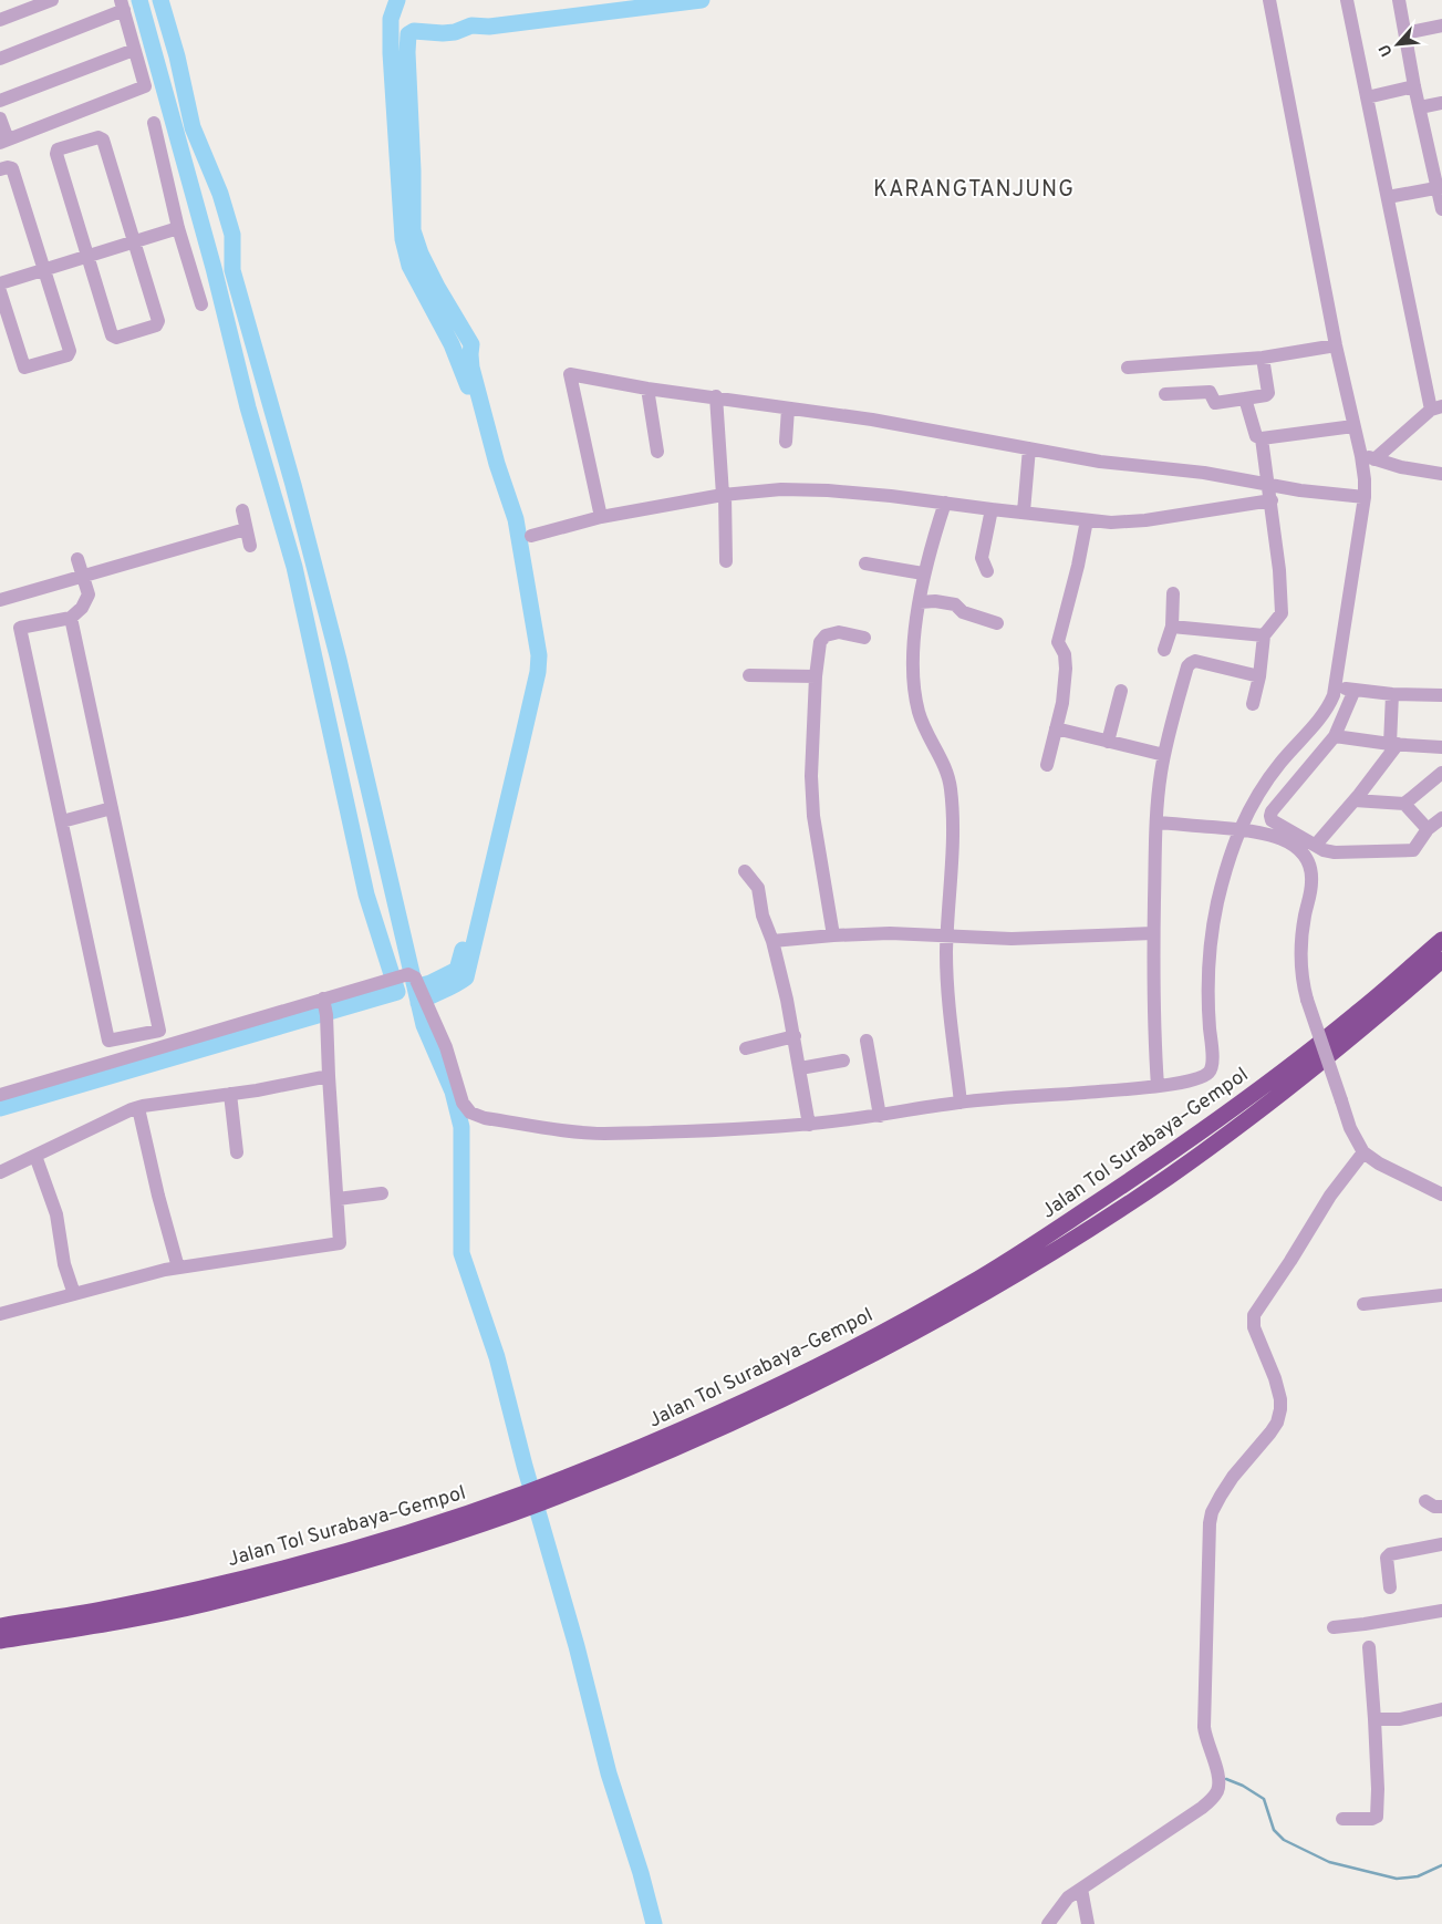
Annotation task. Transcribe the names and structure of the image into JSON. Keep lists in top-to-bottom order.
{
  "streets": {
    "highway": ["Jalan Tol Surabaya–Gempol"]
  },
  "districts": ["KARANGTANJUNG"],
  "north": "bottom left"
}
